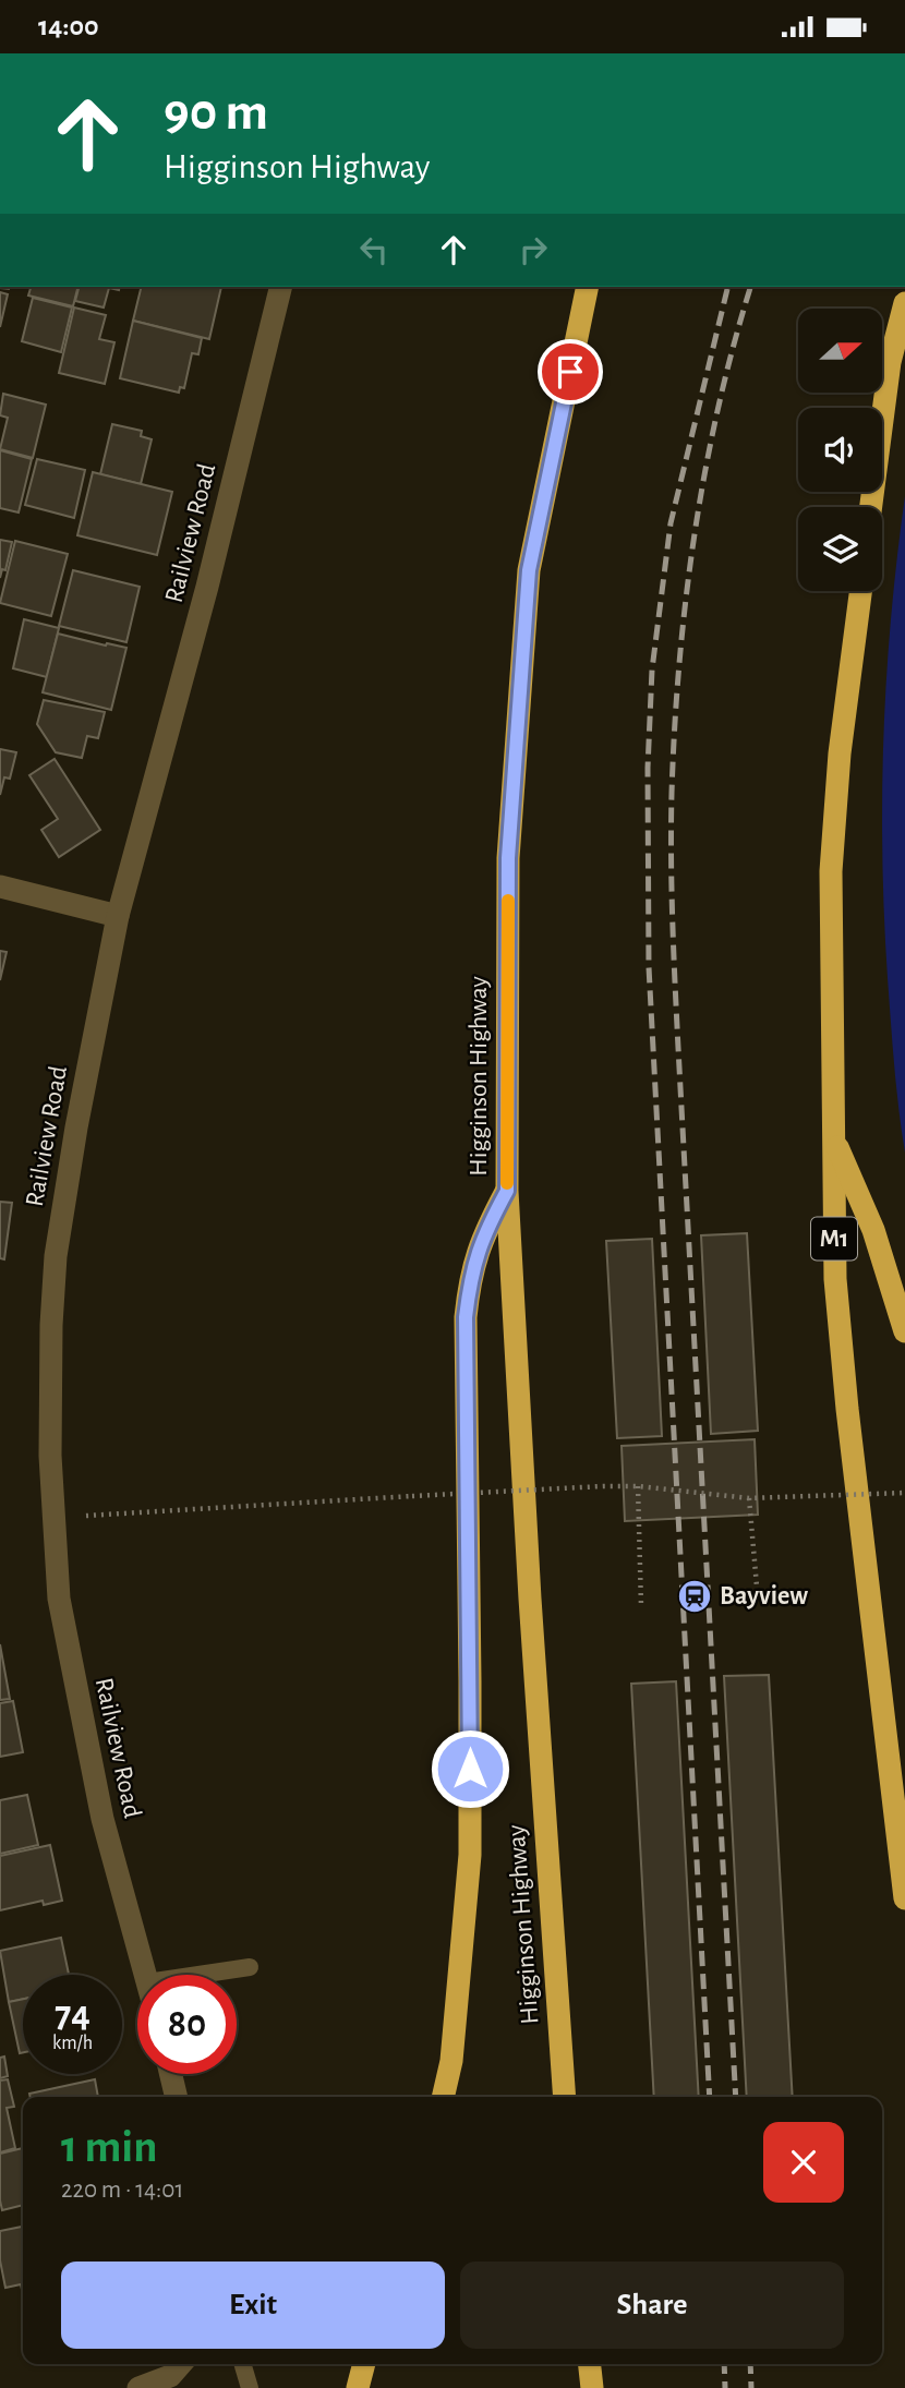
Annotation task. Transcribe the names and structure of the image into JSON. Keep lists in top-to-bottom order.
{
  "streets": {
    "highway": ["Higginson Highway", "M1"],
    "street": ["Railview Road"]
  },
  "places": {
    "station": ["Bayview"]
  },
  "north": "right",
  "page": {
    "status": "14:00",
    "turn": ["90 m", "Higginson Highway"],
    "speed": "74 km/h",
    "limit": "80",
    "heading": ["1 min", "220 m · 14:01"],
    "buttons": ["Exit", "Share"]
  }
}
